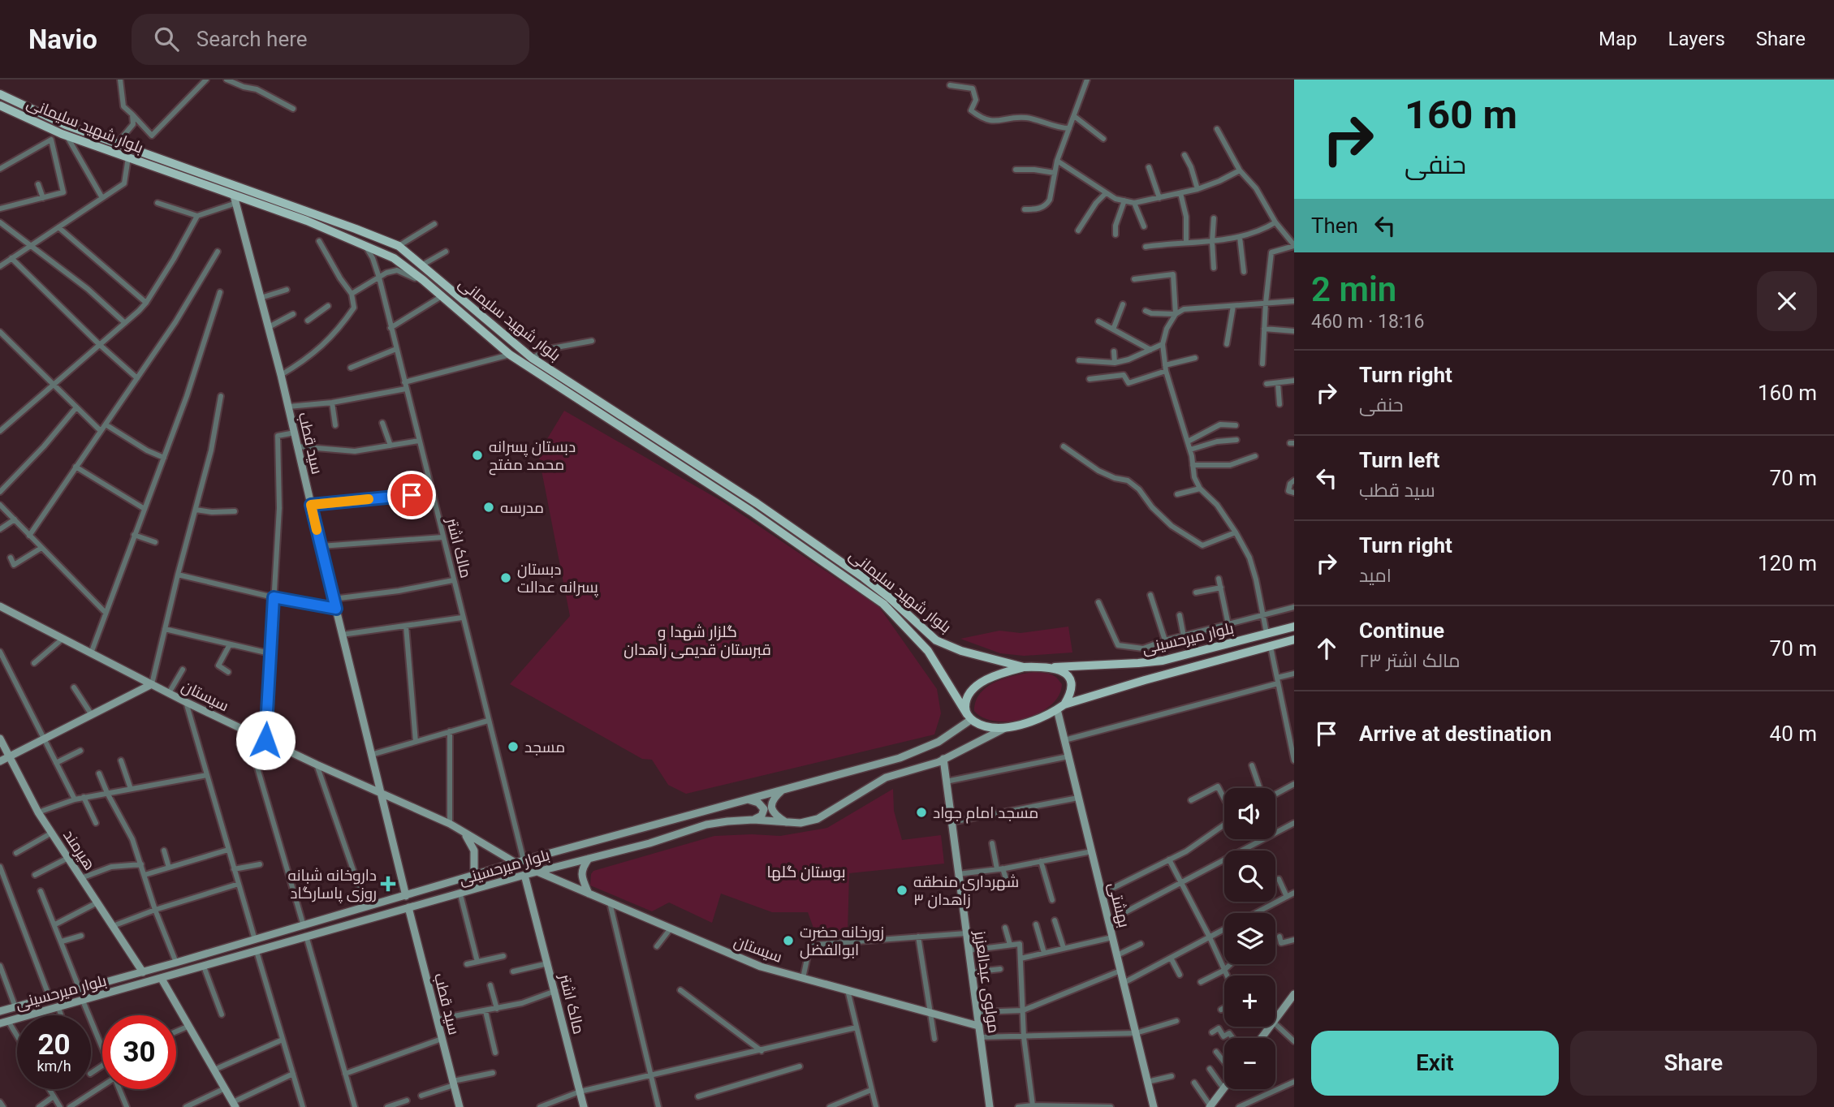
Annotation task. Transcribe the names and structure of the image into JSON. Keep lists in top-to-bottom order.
{
  "streets": {
    "main road": [
      "بلوار شهید سلیمانی",
      "سید قطب",
      "مالک اشتر",
      "بلوار میرحسینی",
      "سیستان",
      "هیرمند",
      "بهشتی",
      "مولوی عبدالعزیز"
    ]
  },
  "crossings": [
    ["بلوار شهید سلیمانی", "سید قطب"],
    ["بلوار شهید سلیمانی", "مالک اشتر"],
    ["بلوار شهید سلیمانی", "بلوار میرحسینی"],
    ["سید قطب", "بلوار میرحسینی"],
    ["سید قطب", "سیستان"],
    ["مالک اشتر", "بلوار میرحسینی"],
    ["مالک اشتر", "سیستان"],
    ["بلوار میرحسینی", "سیستان"],
    ["بلوار میرحسینی", "هیرمند"],
    ["بلوار میرحسینی", "مولوی عبدالعزیز"],
    ["سیستان", "مولوی عبدالعزیز"]
  ],
  "parks": ["گلزار شهدا و قبرستان قدیمی زاهدان", "بوستان گلها"],
  "places": {
    "other": [
      "دبستان پسرانه محمد مفتح",
      "مدرسه",
      "دبستان پسرانه عدالت",
      "مسجد",
      "مسجد امام جواد",
      "شهرداری منطقه ۳ زاهدان",
      "زورخانه حضرت ابوالفضل"
    ],
    "health": ["داروخانه شبانه روزی پاسارگاد"]
  },
  "page": {
    "header": "Navio",
    "search": "Search here",
    "nav": ["Map", "Layers", "Share"],
    "turn": ["160 m", "حنفی"],
    "then": "Then",
    "heading": ["2 min", "460 m · 18:16"],
    "list": [
      {
        "name": "Turn right",
        "note": "حنفی",
        "value": "160 m"
      },
      {
        "name": "Turn left",
        "note": "سید قطب",
        "value": "70 m"
      },
      {
        "name": "Turn right",
        "note": "امید",
        "value": "120 m"
      },
      {
        "name": "Continue",
        "note": "مالک اشتر ۲۳",
        "value": "70 m"
      },
      {
        "name": "Arrive at destination",
        "value": "40 m"
      }
    ],
    "map_buttons": ["+", "−"],
    "speed": "20 km/h",
    "limit": "30",
    "buttons": ["Exit", "Share"]
  }
}
